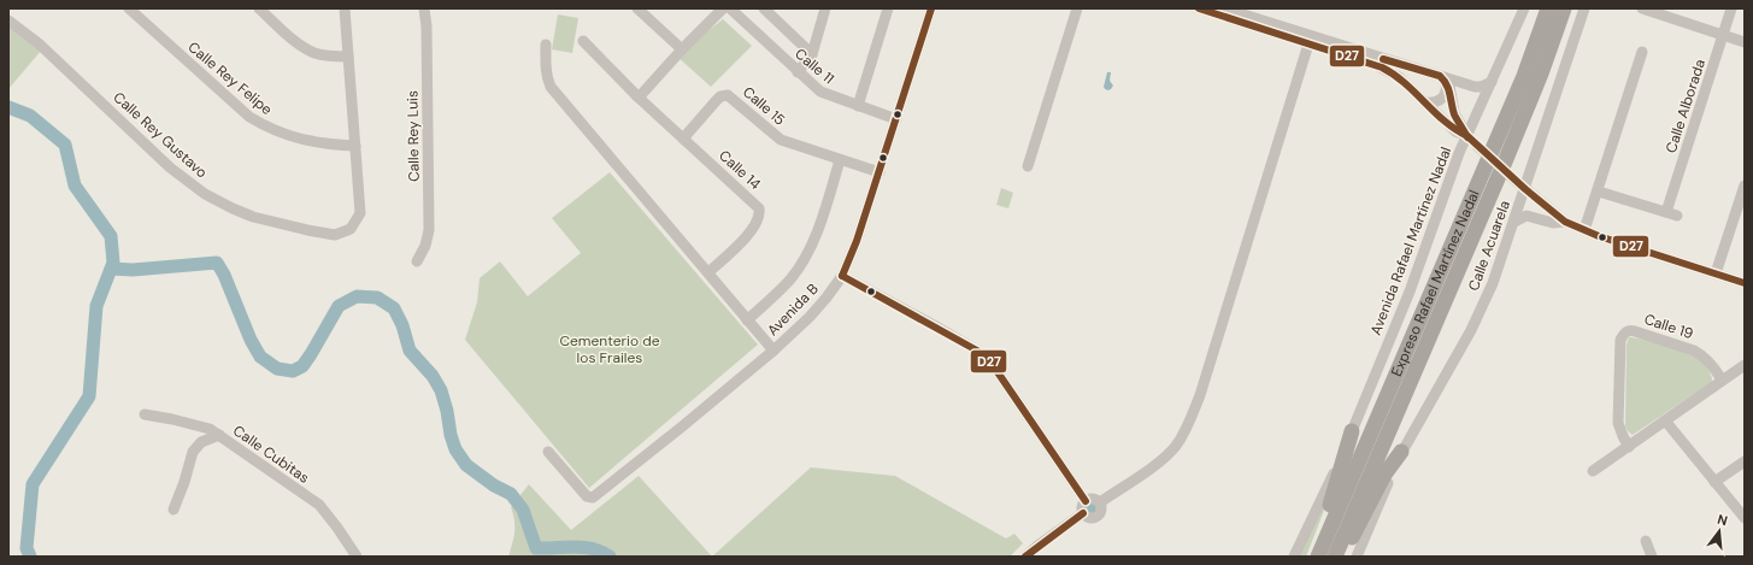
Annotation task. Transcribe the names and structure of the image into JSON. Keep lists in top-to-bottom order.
{
  "streets": {
    "highway": ["Expreso Rafael Martínez Nadal"],
    "street": [
      "Calle 11",
      "Calle Rey Felipe",
      "Calle 15",
      "Calle Alborada",
      "Calle Rey Gustavo",
      "Calle Rey Luis",
      "Calle 14",
      "Avenida Rafael Martínez Nadal",
      "Calle Acuarela",
      "Avenida B",
      "Calle 19",
      "Calle Cubitas"
    ]
  },
  "crossings": [
    ["Calle 11", "Avenida B"],
    ["Calle Rey Felipe", "Calle Rey Gustavo"],
    ["Calle 15", "Calle 14"],
    ["Calle 15", "Avenida B"]
  ],
  "parks": ["Cementerio de los Frailes"],
  "lines": ["transit line D27"],
  "north": "top"
}
